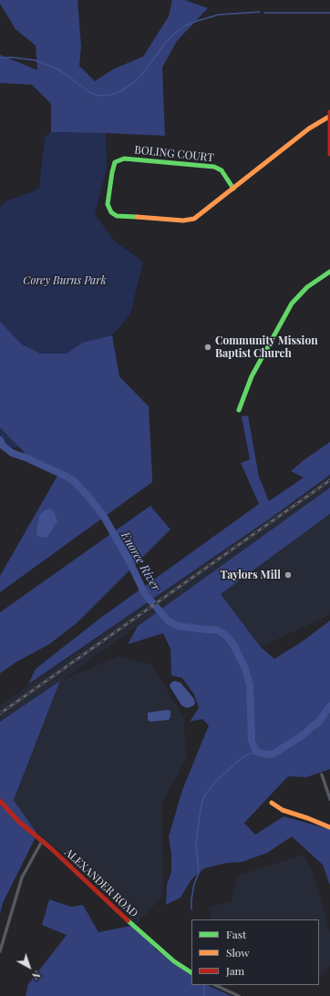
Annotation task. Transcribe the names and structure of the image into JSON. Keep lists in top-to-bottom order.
{
  "streets": {
    "street": ["BOLING COURT", "ALEXANDER ROAD"]
  },
  "water": ["Enoree River"],
  "parks": ["Corey Burns Park"],
  "places": ["Community Mission Baptist Church", "Taylors Mill"],
  "legend": ["Fast", "Slow", "Jam"],
  "north": "bottom right"
}
